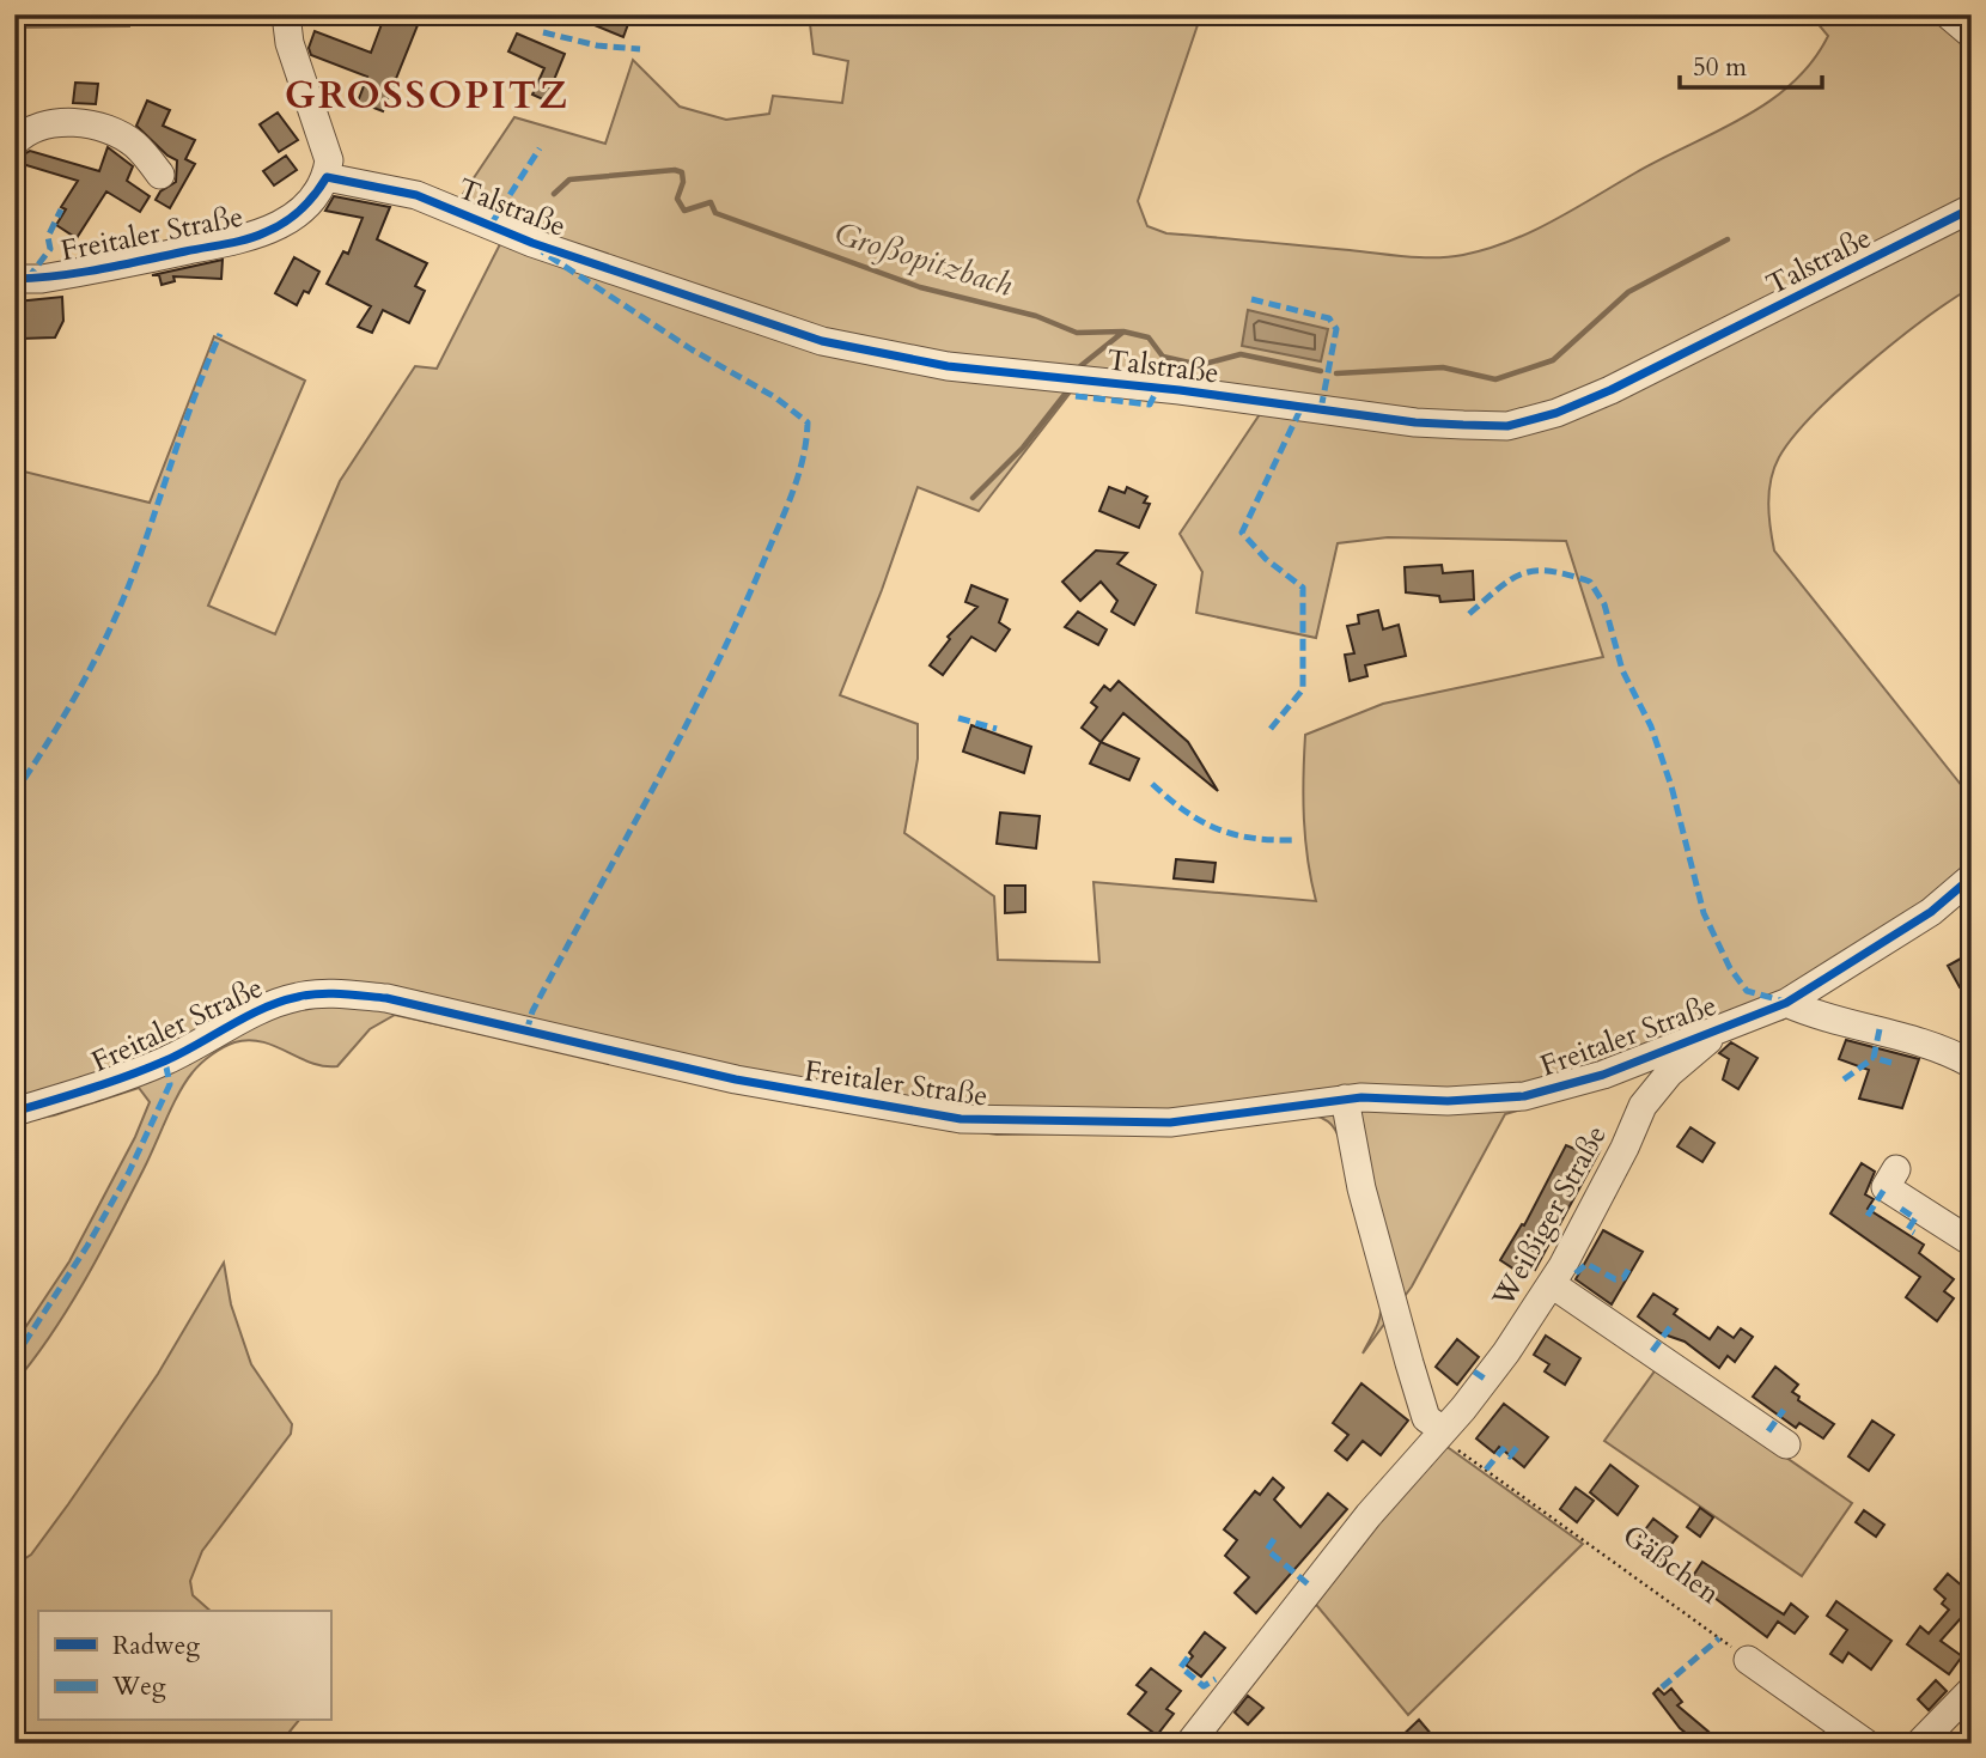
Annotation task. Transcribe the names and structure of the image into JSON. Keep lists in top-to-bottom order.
{
  "streets": {
    "street": ["Talstraße", "Freitaler Straße", "Weißiger Straße"],
    "path": ["Gäßchen"]
  },
  "crossings": [
    ["Talstraße", "Freitaler Straße"],
    ["Freitaler Straße", "Weißiger Straße"],
    ["Weißiger Straße", "Gäßchen"]
  ],
  "districts": ["GROSSOPITZ"],
  "water": ["Großopitzbach"],
  "legend": ["Radweg", "Weg"],
  "scale_bar": "50 m"
}
